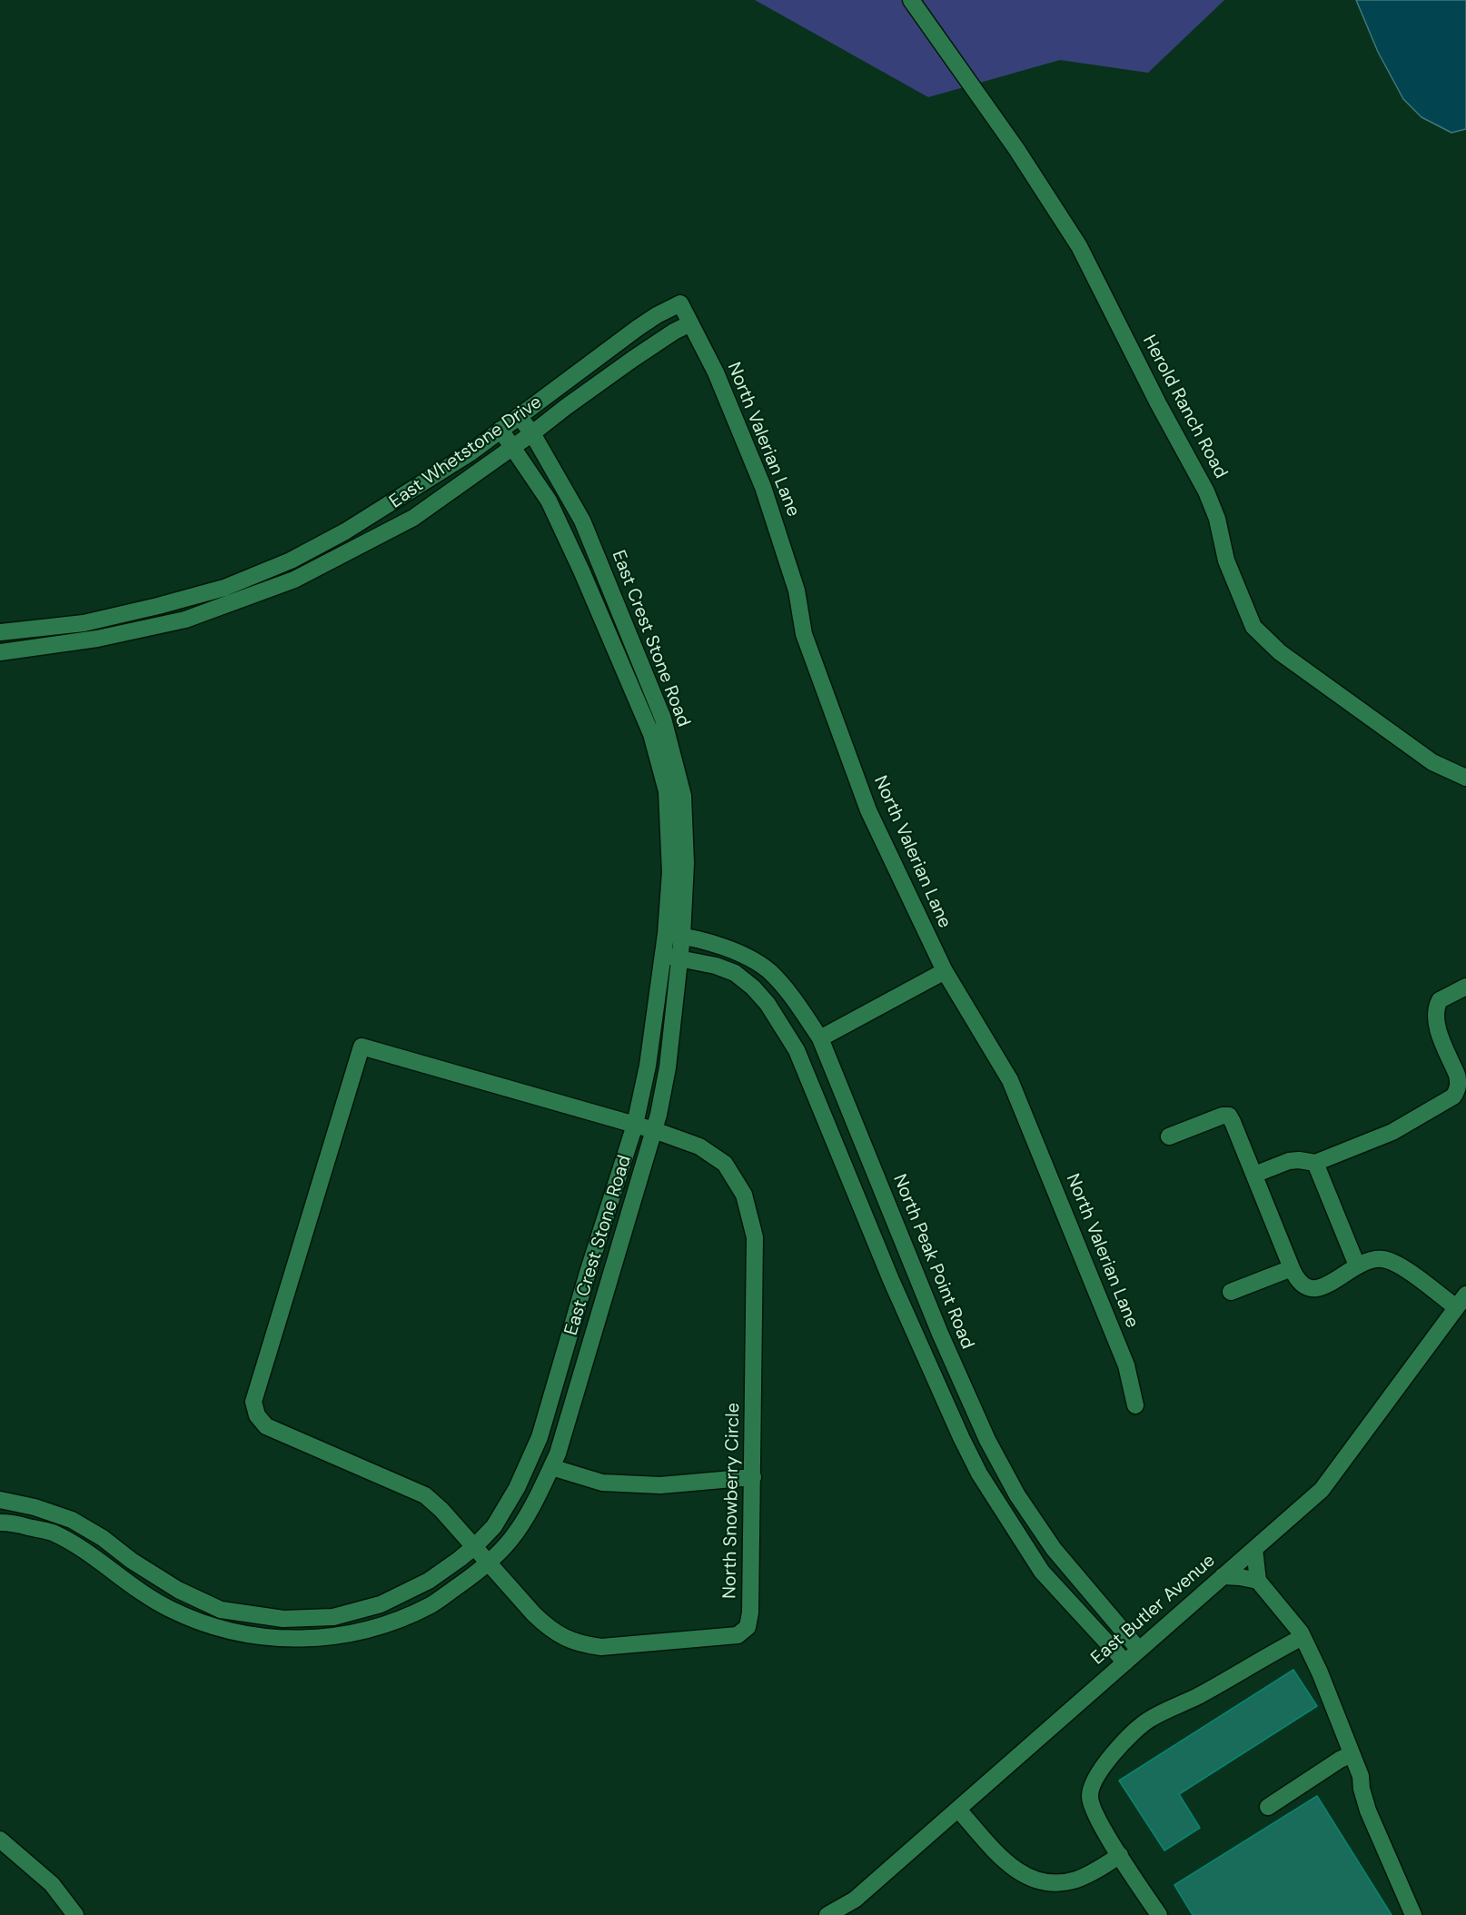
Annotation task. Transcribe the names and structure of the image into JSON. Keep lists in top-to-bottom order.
{
  "streets": {
    "street": [
      "Herold Ranch Road",
      "North Valerian Lane",
      "East Whetstone Drive",
      "East Crest Stone Road",
      "North Peak Point Road",
      "North Snowberry Circle",
      "East Butler Avenue"
    ]
  },
  "crossings": [
    ["North Valerian Lane", "East Whetstone Drive"],
    ["East Whetstone Drive", "East Crest Stone Road"],
    ["East Crest Stone Road", "North Peak Point Road"],
    ["East Crest Stone Road", "North Snowberry Circle"],
    ["North Peak Point Road", "East Butler Avenue"]
  ]
}
